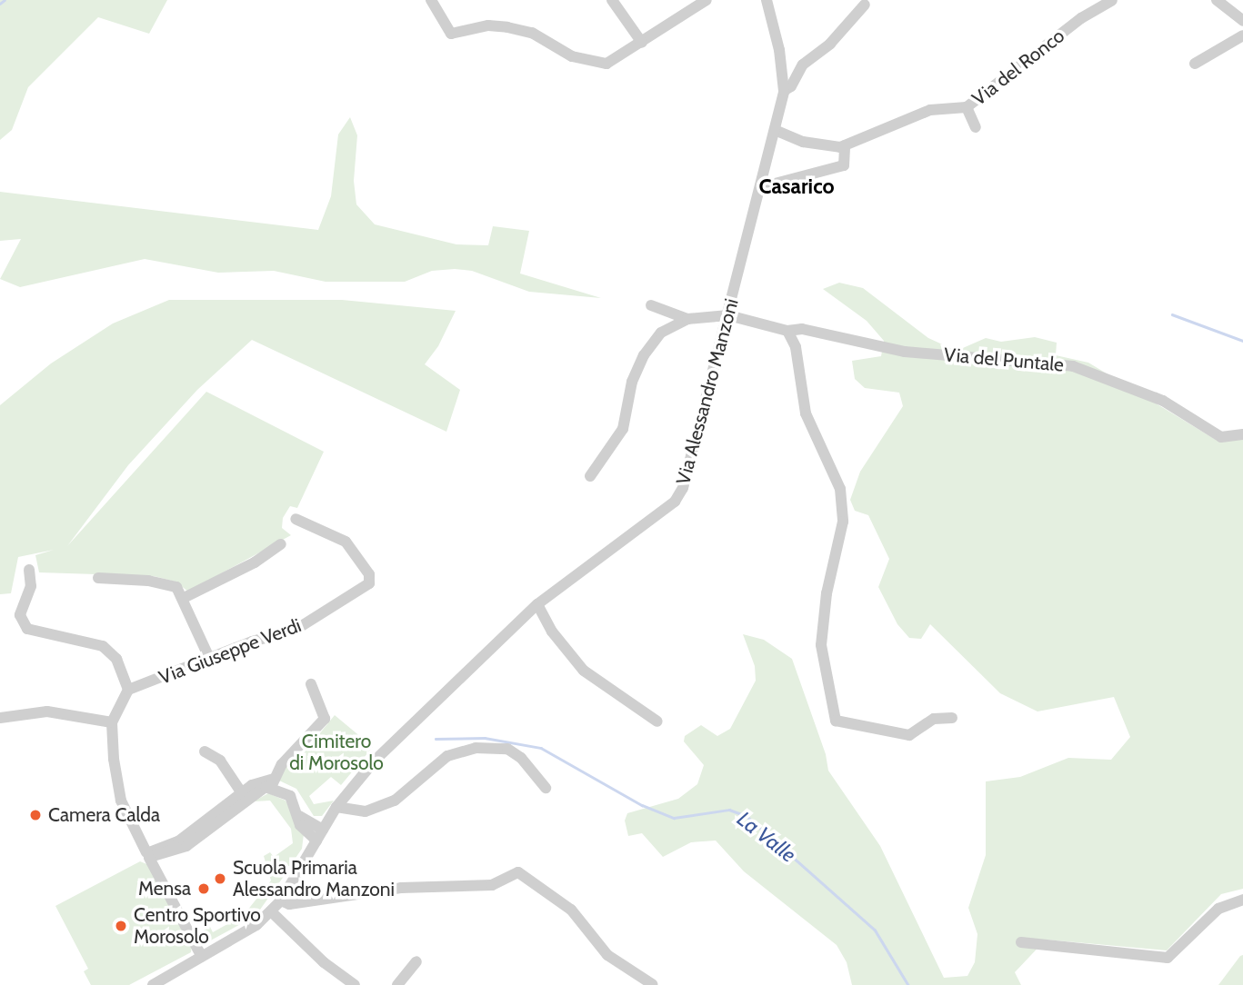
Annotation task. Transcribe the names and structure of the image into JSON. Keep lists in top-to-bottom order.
{
  "streets": {
    "street": [
      "Via del Ronco",
      "Via del Puntale",
      "Via Alessandro Manzoni",
      "Via Giuseppe Verdi"
    ]
  },
  "crossings": [
    ["Via del Ronco", "Via Alessandro Manzoni"],
    ["Via del Puntale", "Via Alessandro Manzoni"]
  ],
  "districts": ["Casarico"],
  "water": ["La Valle"],
  "parks": ["Cimitero di Morosolo"],
  "places": [
    "Camera Calda",
    "Scuola Primaria Alessandro Manzoni",
    "Mensa",
    "Centro Sportivo Morosolo"
  ]
}
